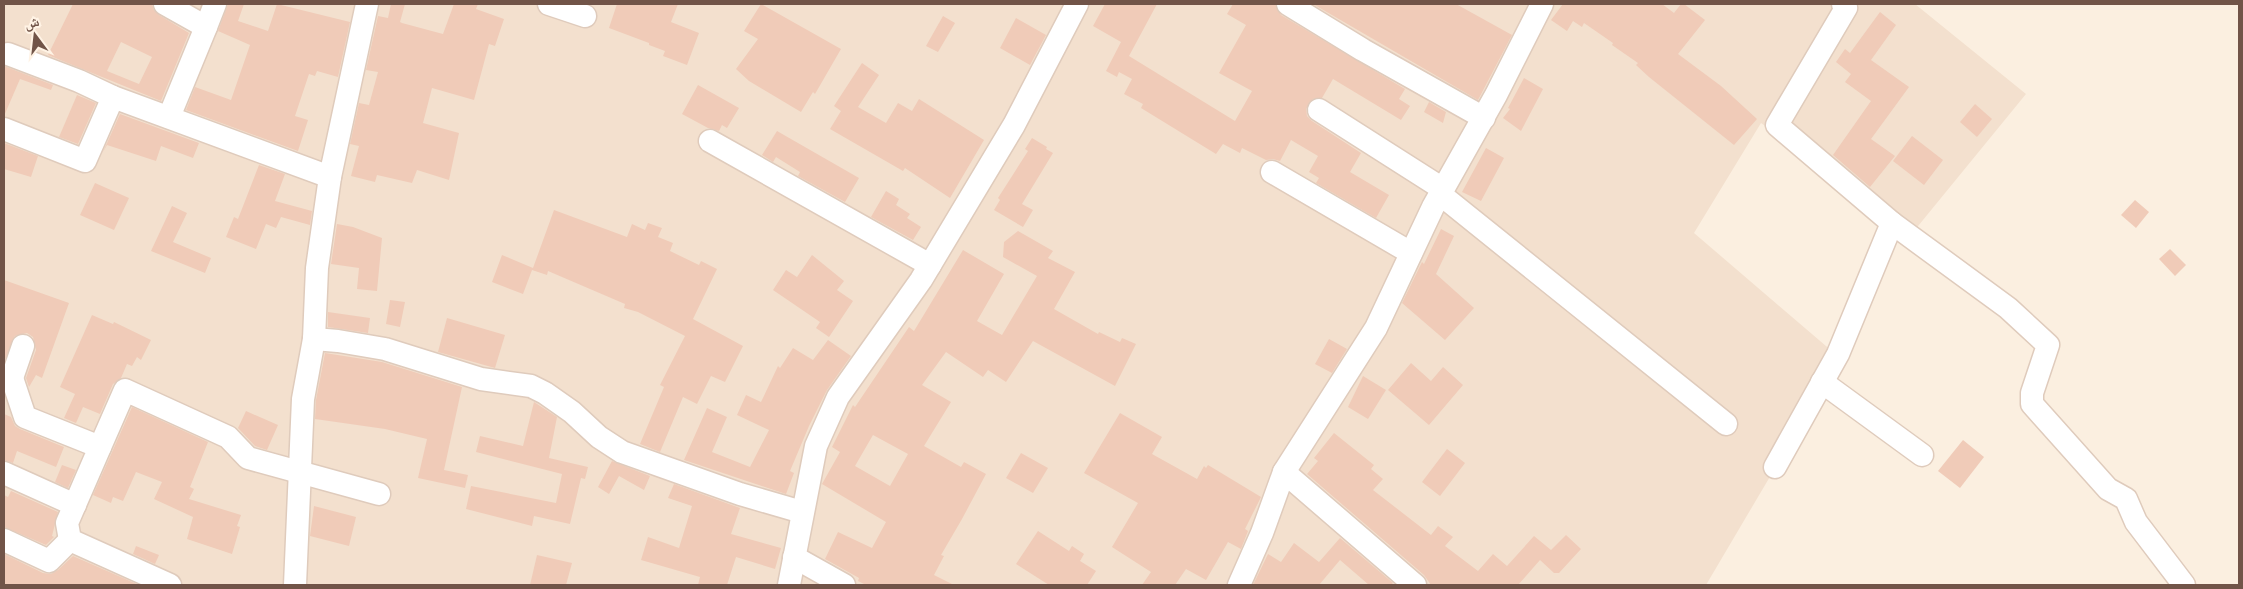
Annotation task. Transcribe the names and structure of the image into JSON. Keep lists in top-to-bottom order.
{
  "north": "top"
}
